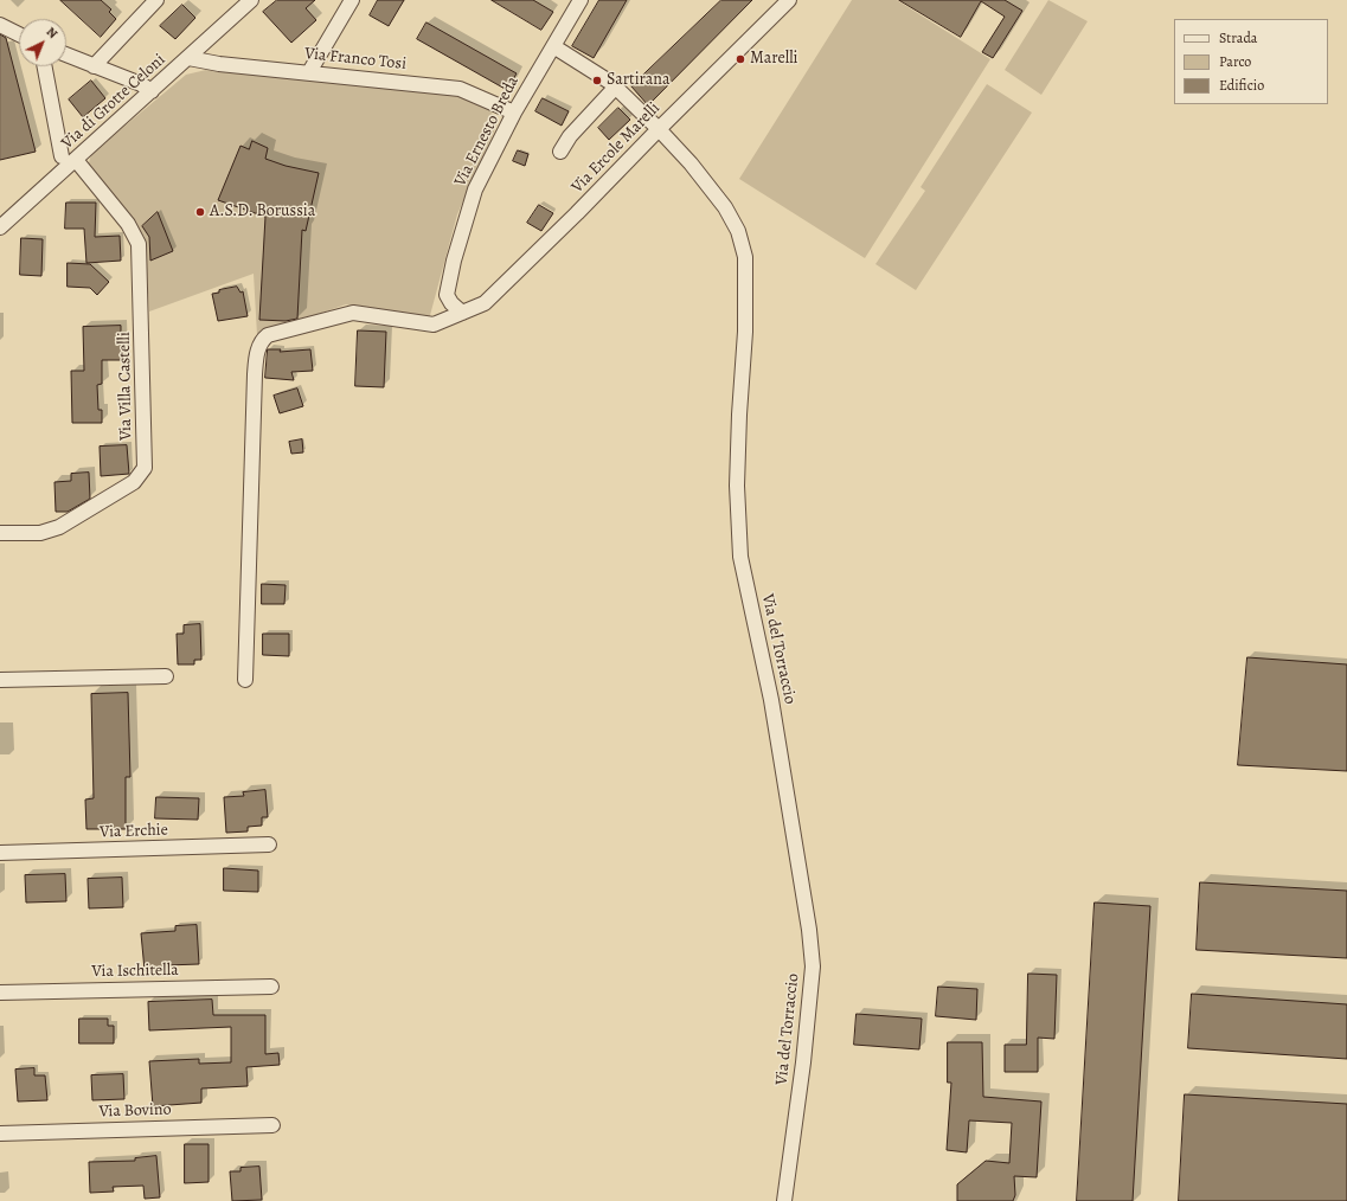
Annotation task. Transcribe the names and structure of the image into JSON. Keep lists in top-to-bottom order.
{
  "streets": {
    "street": [
      "Via Franco Tosi",
      "Via di Grotte Celoni",
      "Via Ernesto Breda",
      "Via Ercole Marelli",
      "Via Villa Castelli",
      "Via del Torraccio",
      "Via Erchie",
      "Via Ischitella",
      "Via Bovino"
    ]
  },
  "crossings": [
    ["Via Franco Tosi", "Via di Grotte Celoni"],
    ["Via Franco Tosi", "Via Ernesto Breda"],
    ["Via di Grotte Celoni", "Via Villa Castelli"],
    ["Via Ernesto Breda", "Via Ercole Marelli"],
    ["Via Ernesto Breda", "Via del Torraccio"],
    ["Via Ercole Marelli", "Via del Torraccio"]
  ],
  "places": ["Marelli", "Sartirana", "A.S.D. Borussia"],
  "legend": ["Strada", "Parco", "Edificio"],
  "north": "top right"
}
